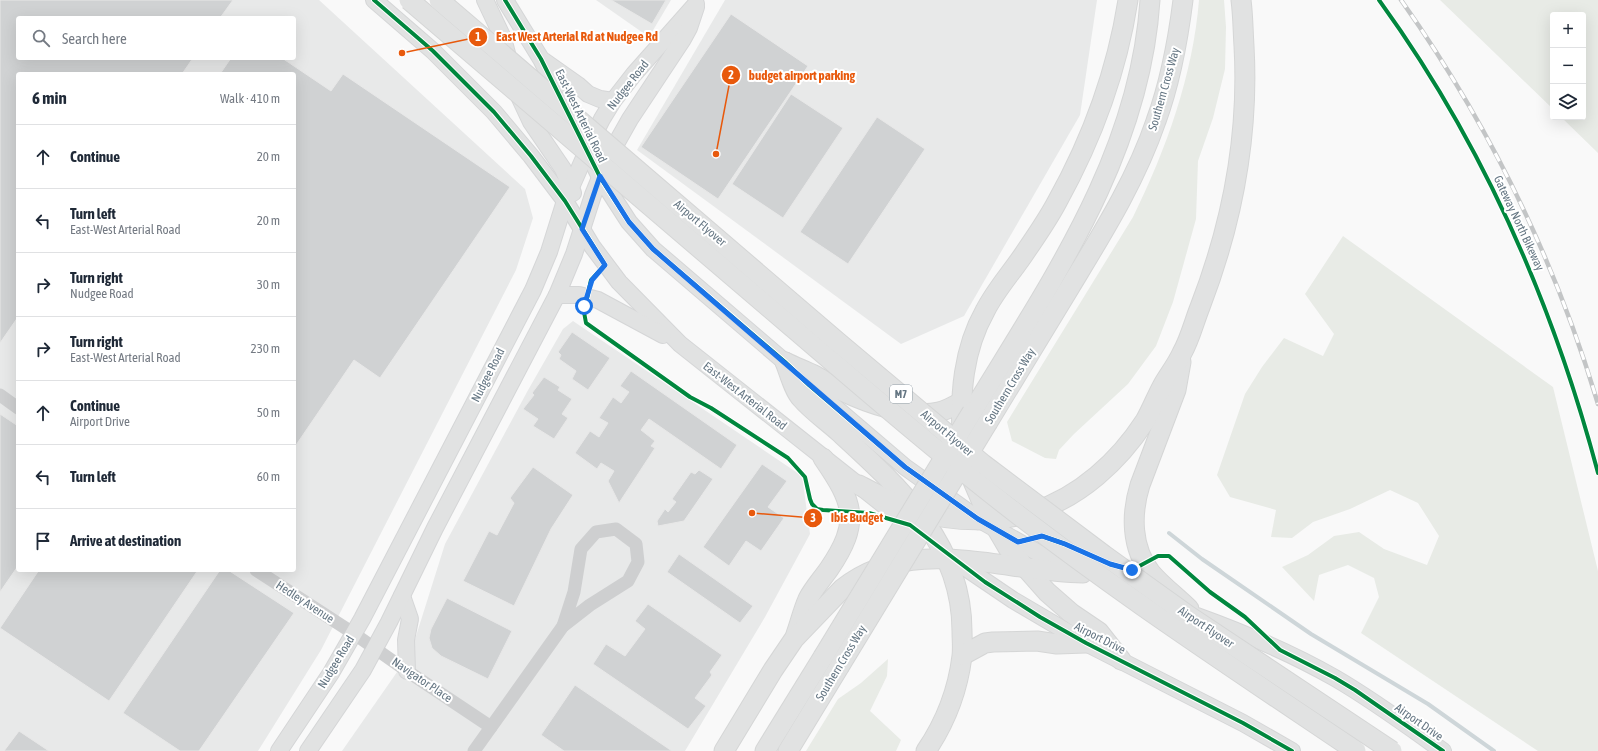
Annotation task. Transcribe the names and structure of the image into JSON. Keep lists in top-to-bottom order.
{
  "streets": {
    "highway": ["Southern Cross Way", "Airport Flyover", "M7"],
    "main road": ["Nudgee Road", "East-West Arterial Road", "Airport Drive"],
    "street": ["Hedley Avenue", "Navigator Place"],
    "cycle path": ["Gateway North Bikeway"]
  },
  "crossings": [
    ["Nudgee Road", "East-West Arterial Road"],
    ["Nudgee Road", "Hedley Avenue"],
    ["Nudgee Road", "Navigator Place"],
    ["East-West Arterial Road", "Airport Drive"],
    ["Hedley Avenue", "Navigator Place"]
  ],
  "places": ["East West Arterial Rd at Nudgee Rd", "budget airport parking", "Ibis Budget"],
  "page": {
    "map_buttons": ["+", "−"],
    "search": "Search here",
    "heading": ["6 min", "Walk · 410 m"],
    "list": [
      ["Continue", "20 m"],
      ["Turn left", "East-West Arterial Road", "20 m"],
      ["Turn right", "Nudgee Road", "30 m"],
      ["Turn right", "East-West Arterial Road", "230 m"],
      ["Continue", "Airport Drive", "50 m"],
      ["Turn left", "60 m"],
      "Arrive at destination"
    ]
  }
}
